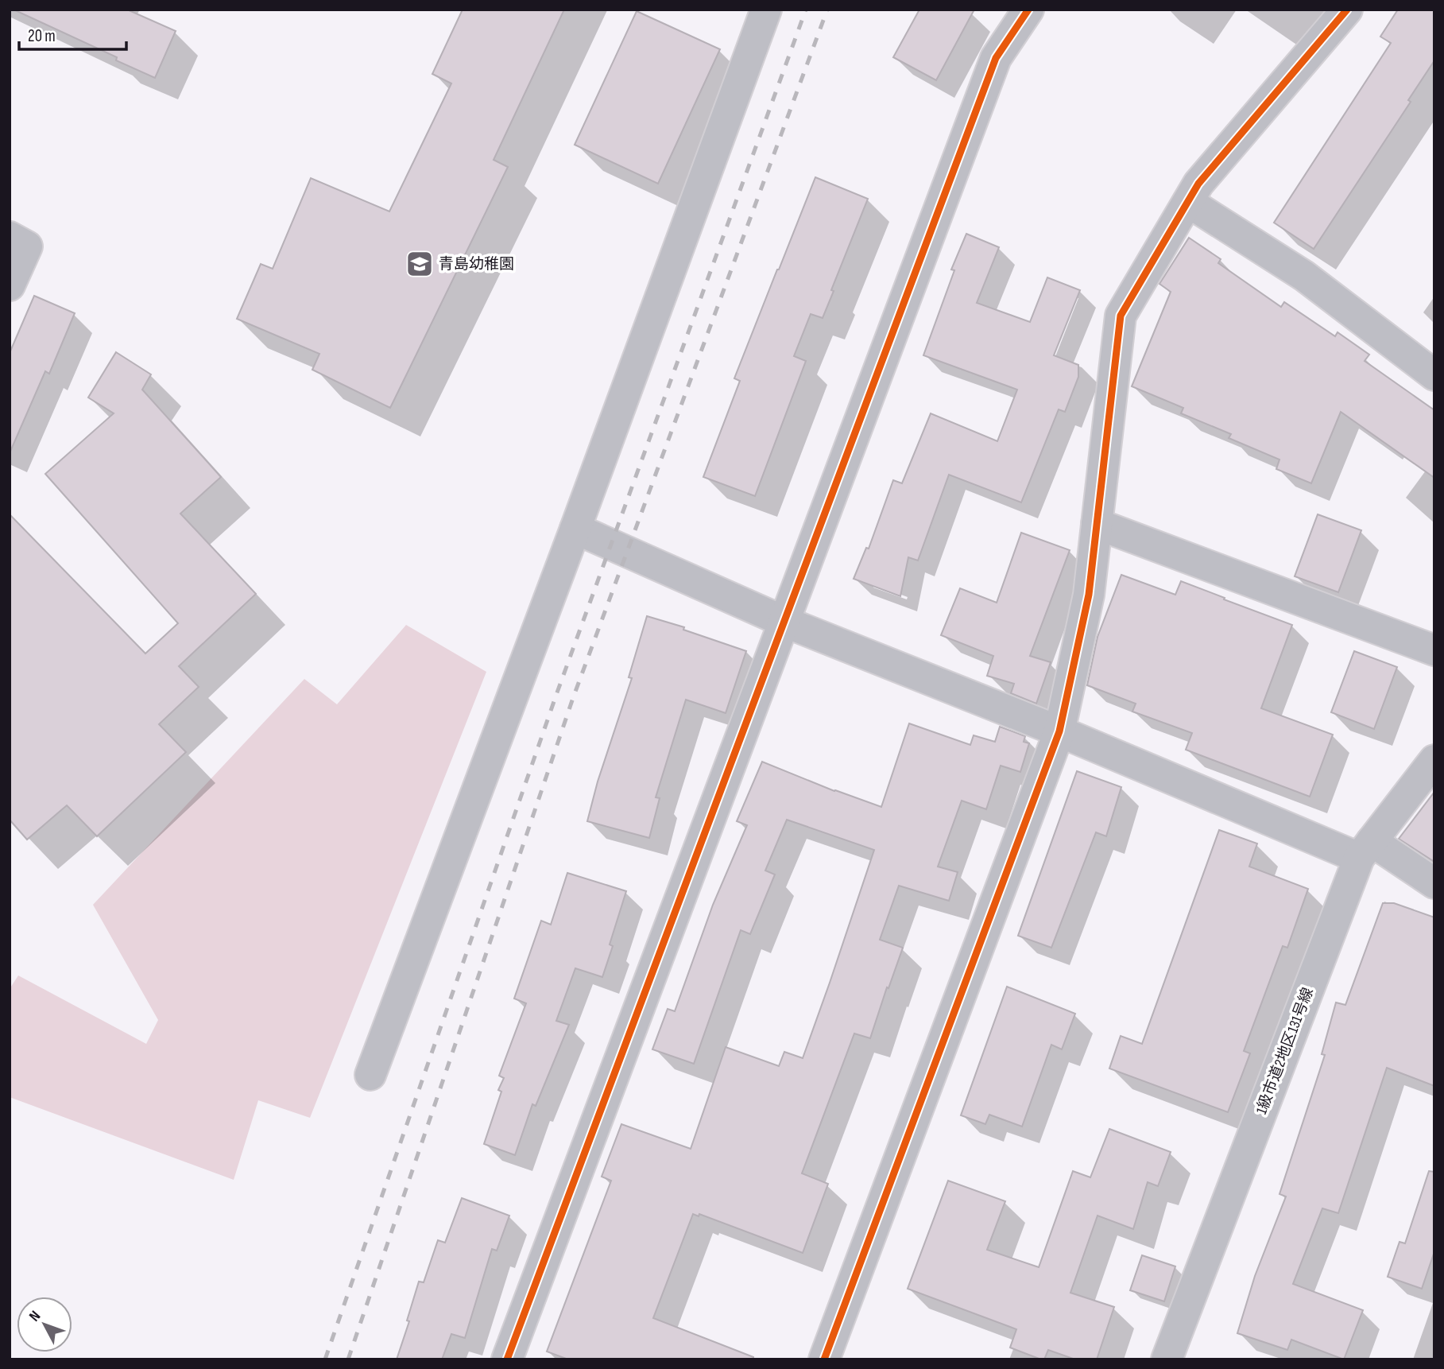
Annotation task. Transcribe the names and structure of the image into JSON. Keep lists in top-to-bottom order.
{
  "streets": {
    "street": ["1級市道2地区131号線"]
  },
  "places": {
    "school or university": ["青島幼稚園"]
  },
  "scale_bar": "20 m",
  "north": "top left"
}
